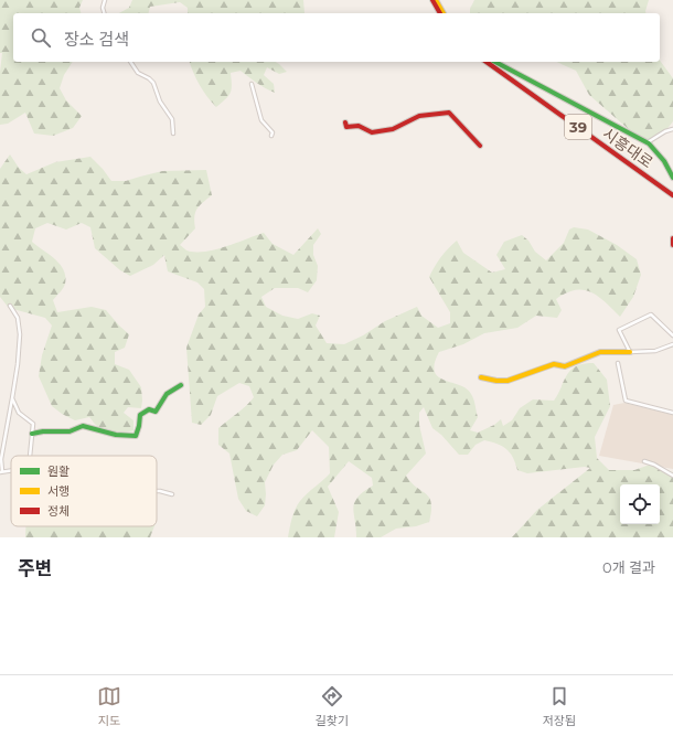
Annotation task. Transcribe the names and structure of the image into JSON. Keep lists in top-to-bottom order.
{
  "streets": {
    "street": ["39", "시흥대로"]
  },
  "legend": ["원활", "서행", "정체"],
  "page": {
    "search": "장소 검색",
    "heading": ["주변", "0개 결과"],
    "nav": ["지도", "길찾기", "저장됨"]
  }
}
